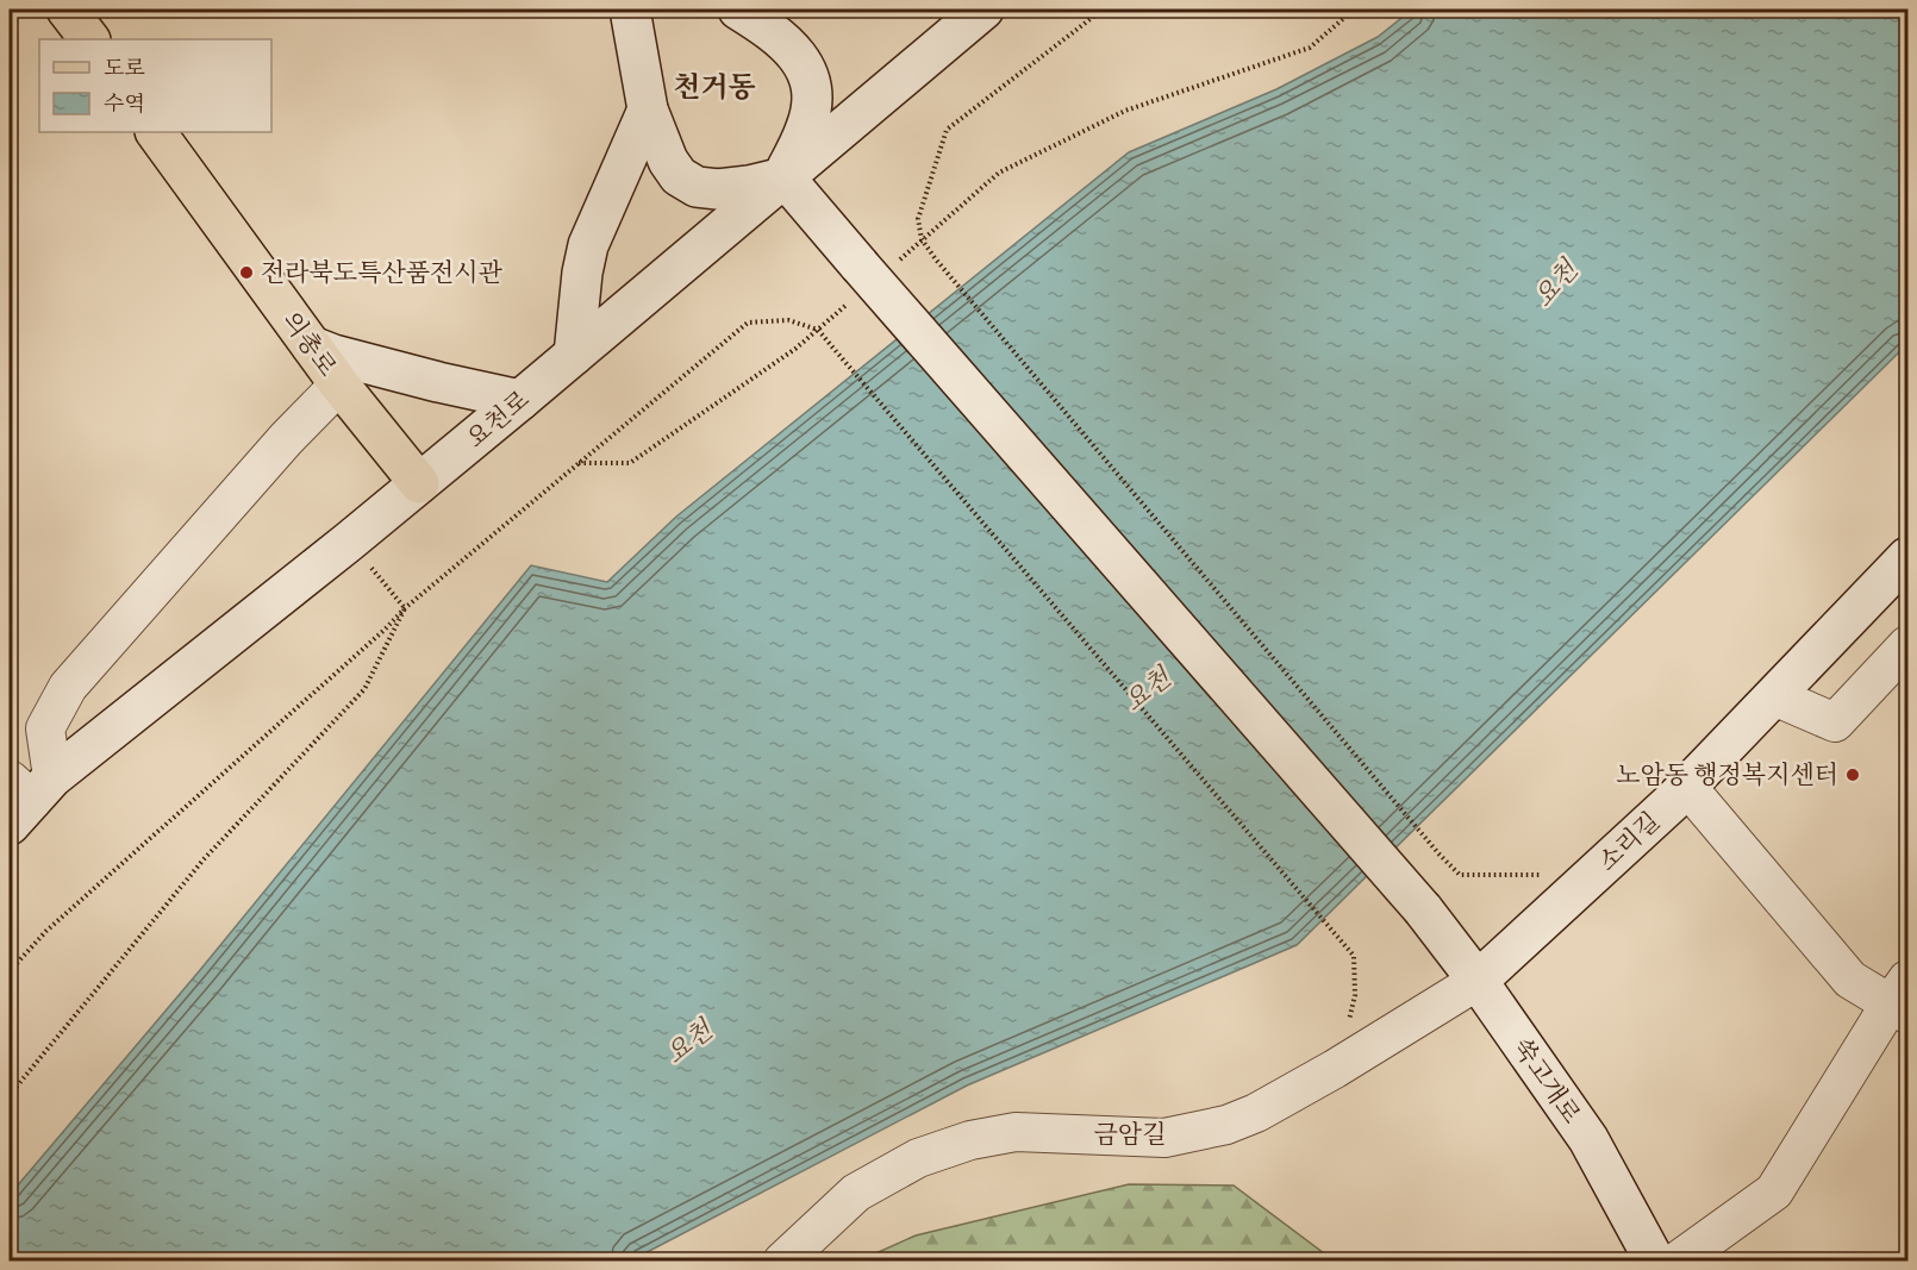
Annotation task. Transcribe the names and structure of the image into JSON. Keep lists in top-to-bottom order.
{
  "streets": {
    "main road": ["의총로"],
    "street": [
      "요천로",
      "소리길",
      "쑥고개로",
      "금암길"
    ]
  },
  "crossings": [
    ["의총로", "요천로"],
    ["소리길", "쑥고개로"],
    ["소리길", "금암길"],
    ["쑥고개로", "금암길"]
  ],
  "districts": ["천거동"],
  "water": ["요천"],
  "places": ["전라북도특산품전시관", "노암동 행정복지센터"],
  "legend": ["도로", "수역"]
}
